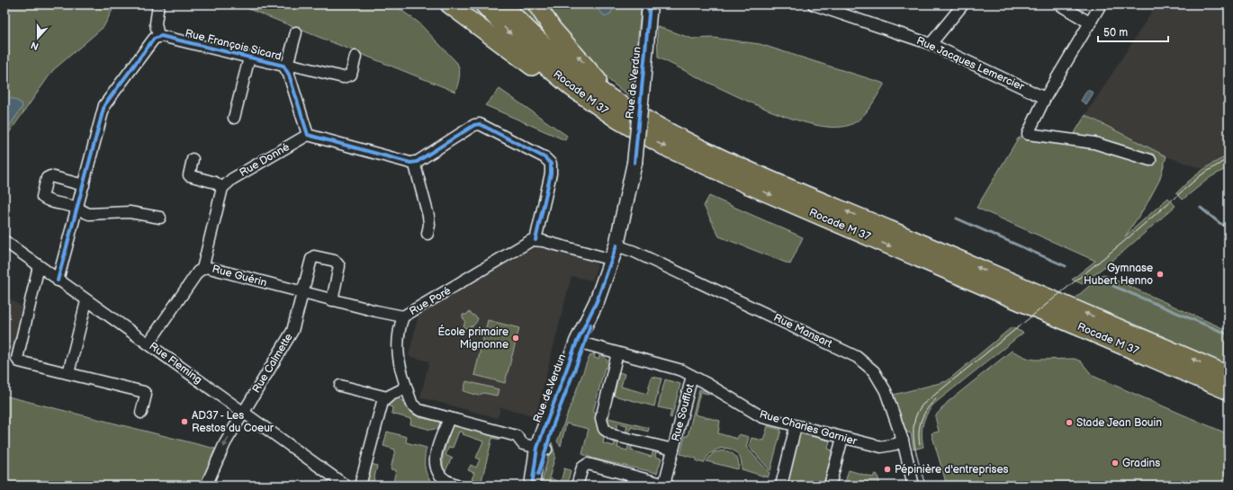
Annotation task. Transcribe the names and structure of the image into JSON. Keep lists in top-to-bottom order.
{
  "streets": {
    "highway": ["Rocade M 37"],
    "main road": ["Rue de Verdun"],
    "street": [
      "Rue François Sicard",
      "Rue Jacques Lemercier",
      "Rue Donné",
      "Rue Guérin",
      "Rue Poré",
      "Rue Mansart",
      "Rue Fleming",
      "Rue Calmette",
      "Rue Soufflot",
      "Rue Charles Garnier"
    ]
  },
  "crossings": [
    ["Rue François Sicard", "Rue Donné"],
    ["Rue de Verdun", "Rue Poré"],
    ["Rue de Verdun", "Rue Mansart"],
    ["Rue de Verdun", "Rue Charles Garnier"],
    ["Rue Guérin", "Rue Poré"],
    ["Rue Guérin", "Rue Fleming"],
    ["Rue Guérin", "Rue Calmette"],
    ["Rue Mansart", "Rue Charles Garnier"],
    ["Rue Fleming", "Rue Calmette"],
    ["Rue Soufflot", "Rue Charles Garnier"]
  ],
  "one_way": ["Rue Calmette"],
  "places": [
    "Gymnase Hubert Henno",
    "École primaire Mignonne",
    "AD37 - Les Restos du Coeur",
    "Stade Jean Bouin",
    "Gradins",
    "Pépinière d'entreprises"
  ],
  "scale_bar": "50 m",
  "north": "bottom"
}
